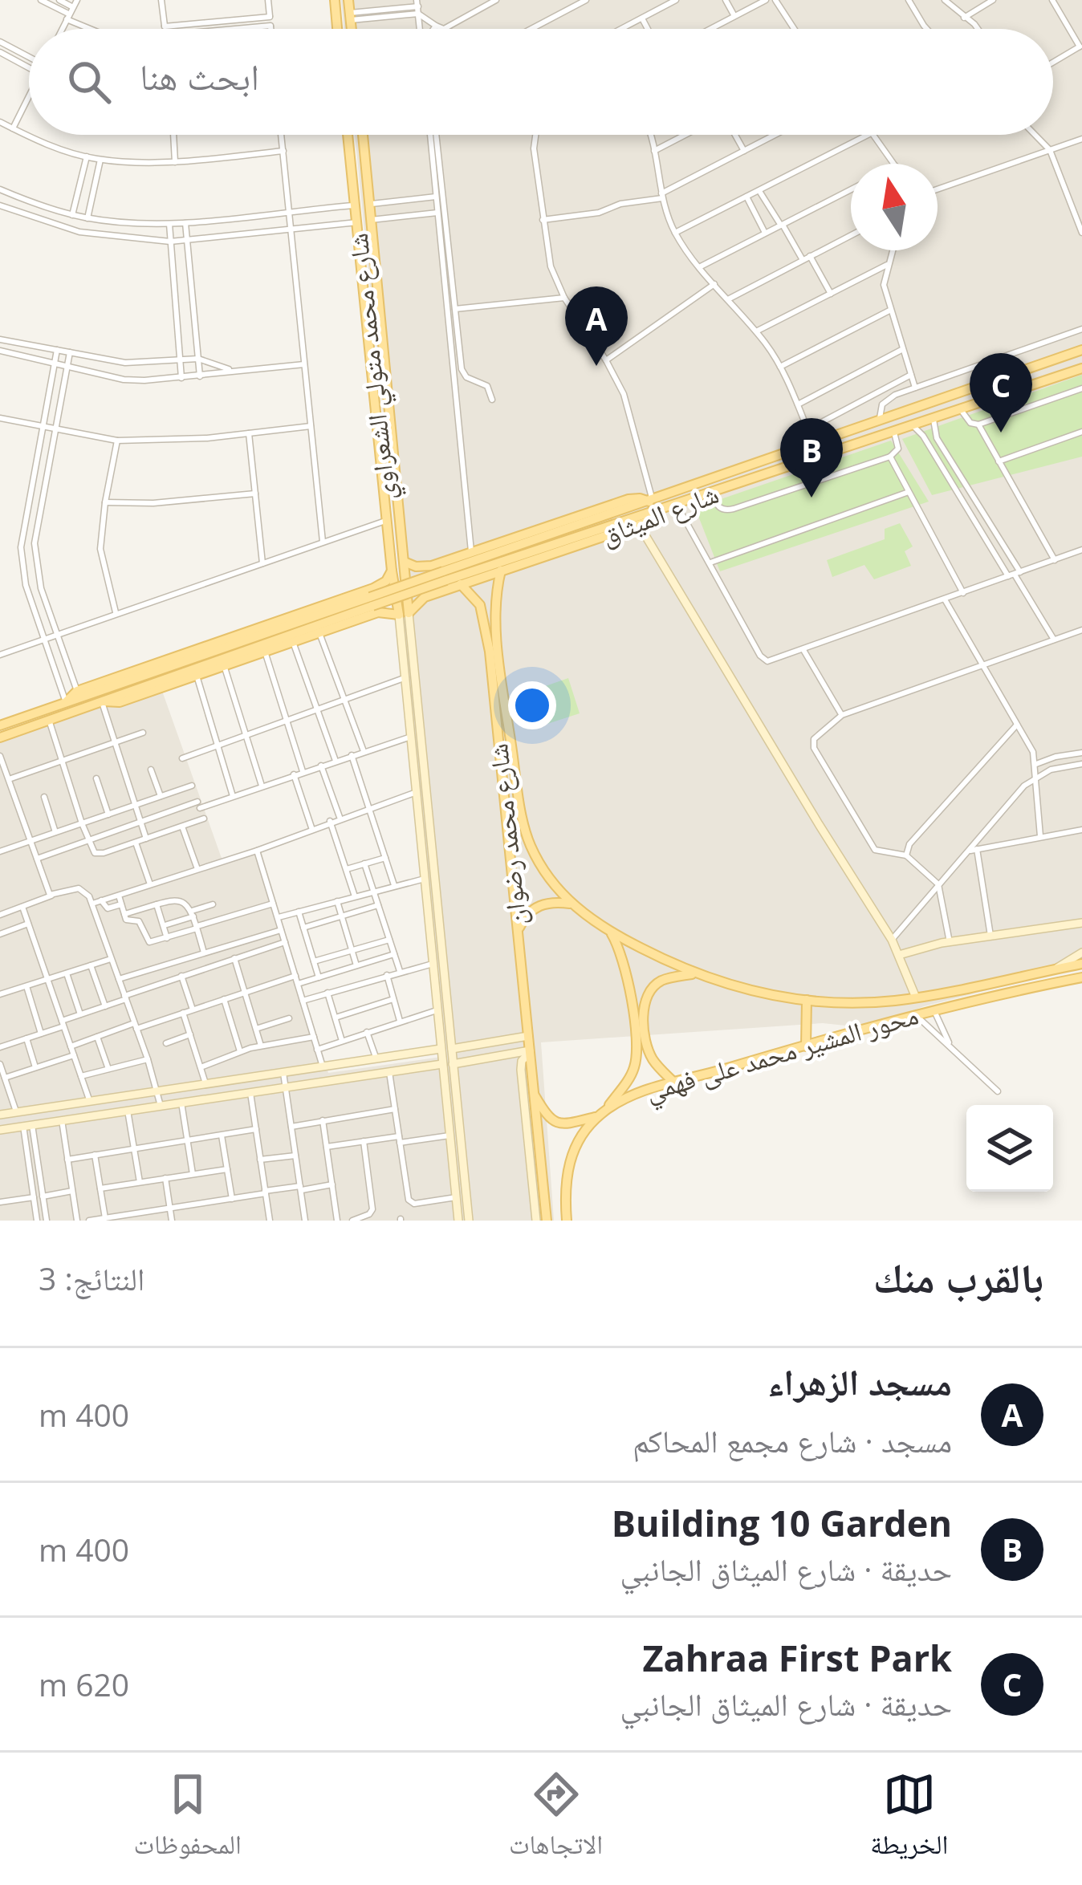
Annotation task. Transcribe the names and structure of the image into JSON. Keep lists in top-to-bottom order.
{
  "streets": {
    "main road": [
      "شارع محمد متولي الشعراوي",
      "شارع الميثاق",
      "شارع محمد رضوان",
      "محور المشير محمد على فهمي"
    ]
  },
  "crossings": [
    ["شارع محمد متولي الشعراوي", "شارع الميثاق"],
    ["شارع الميثاق", "شارع محمد رضوان"],
    ["شارع محمد رضوان", "محور المشير محمد على فهمي"]
  ],
  "north": "top",
  "page": {
    "search": "ابحث هنا",
    "pins": ["A", "C", "B"],
    "heading": ["بالقرب منك", "النتائج: 3"],
    "list": [
      {
        "mark": "A",
        "name": "مسجد الزهراء",
        "note": "مسجد · شارع مجمع المحاكم",
        "value": "400 m"
      },
      {
        "mark": "B",
        "name": "Building 10 Garden",
        "note": "حديقة · شارع الميثاق الجانبي",
        "value": "400 m"
      },
      {
        "mark": "C",
        "name": "Zahraa First Park",
        "note": "حديقة · شارع الميثاق الجانبي",
        "value": "620 m"
      }
    ],
    "nav": ["الخريطة", "الاتجاهات", "المحفوظات"]
  }
}
